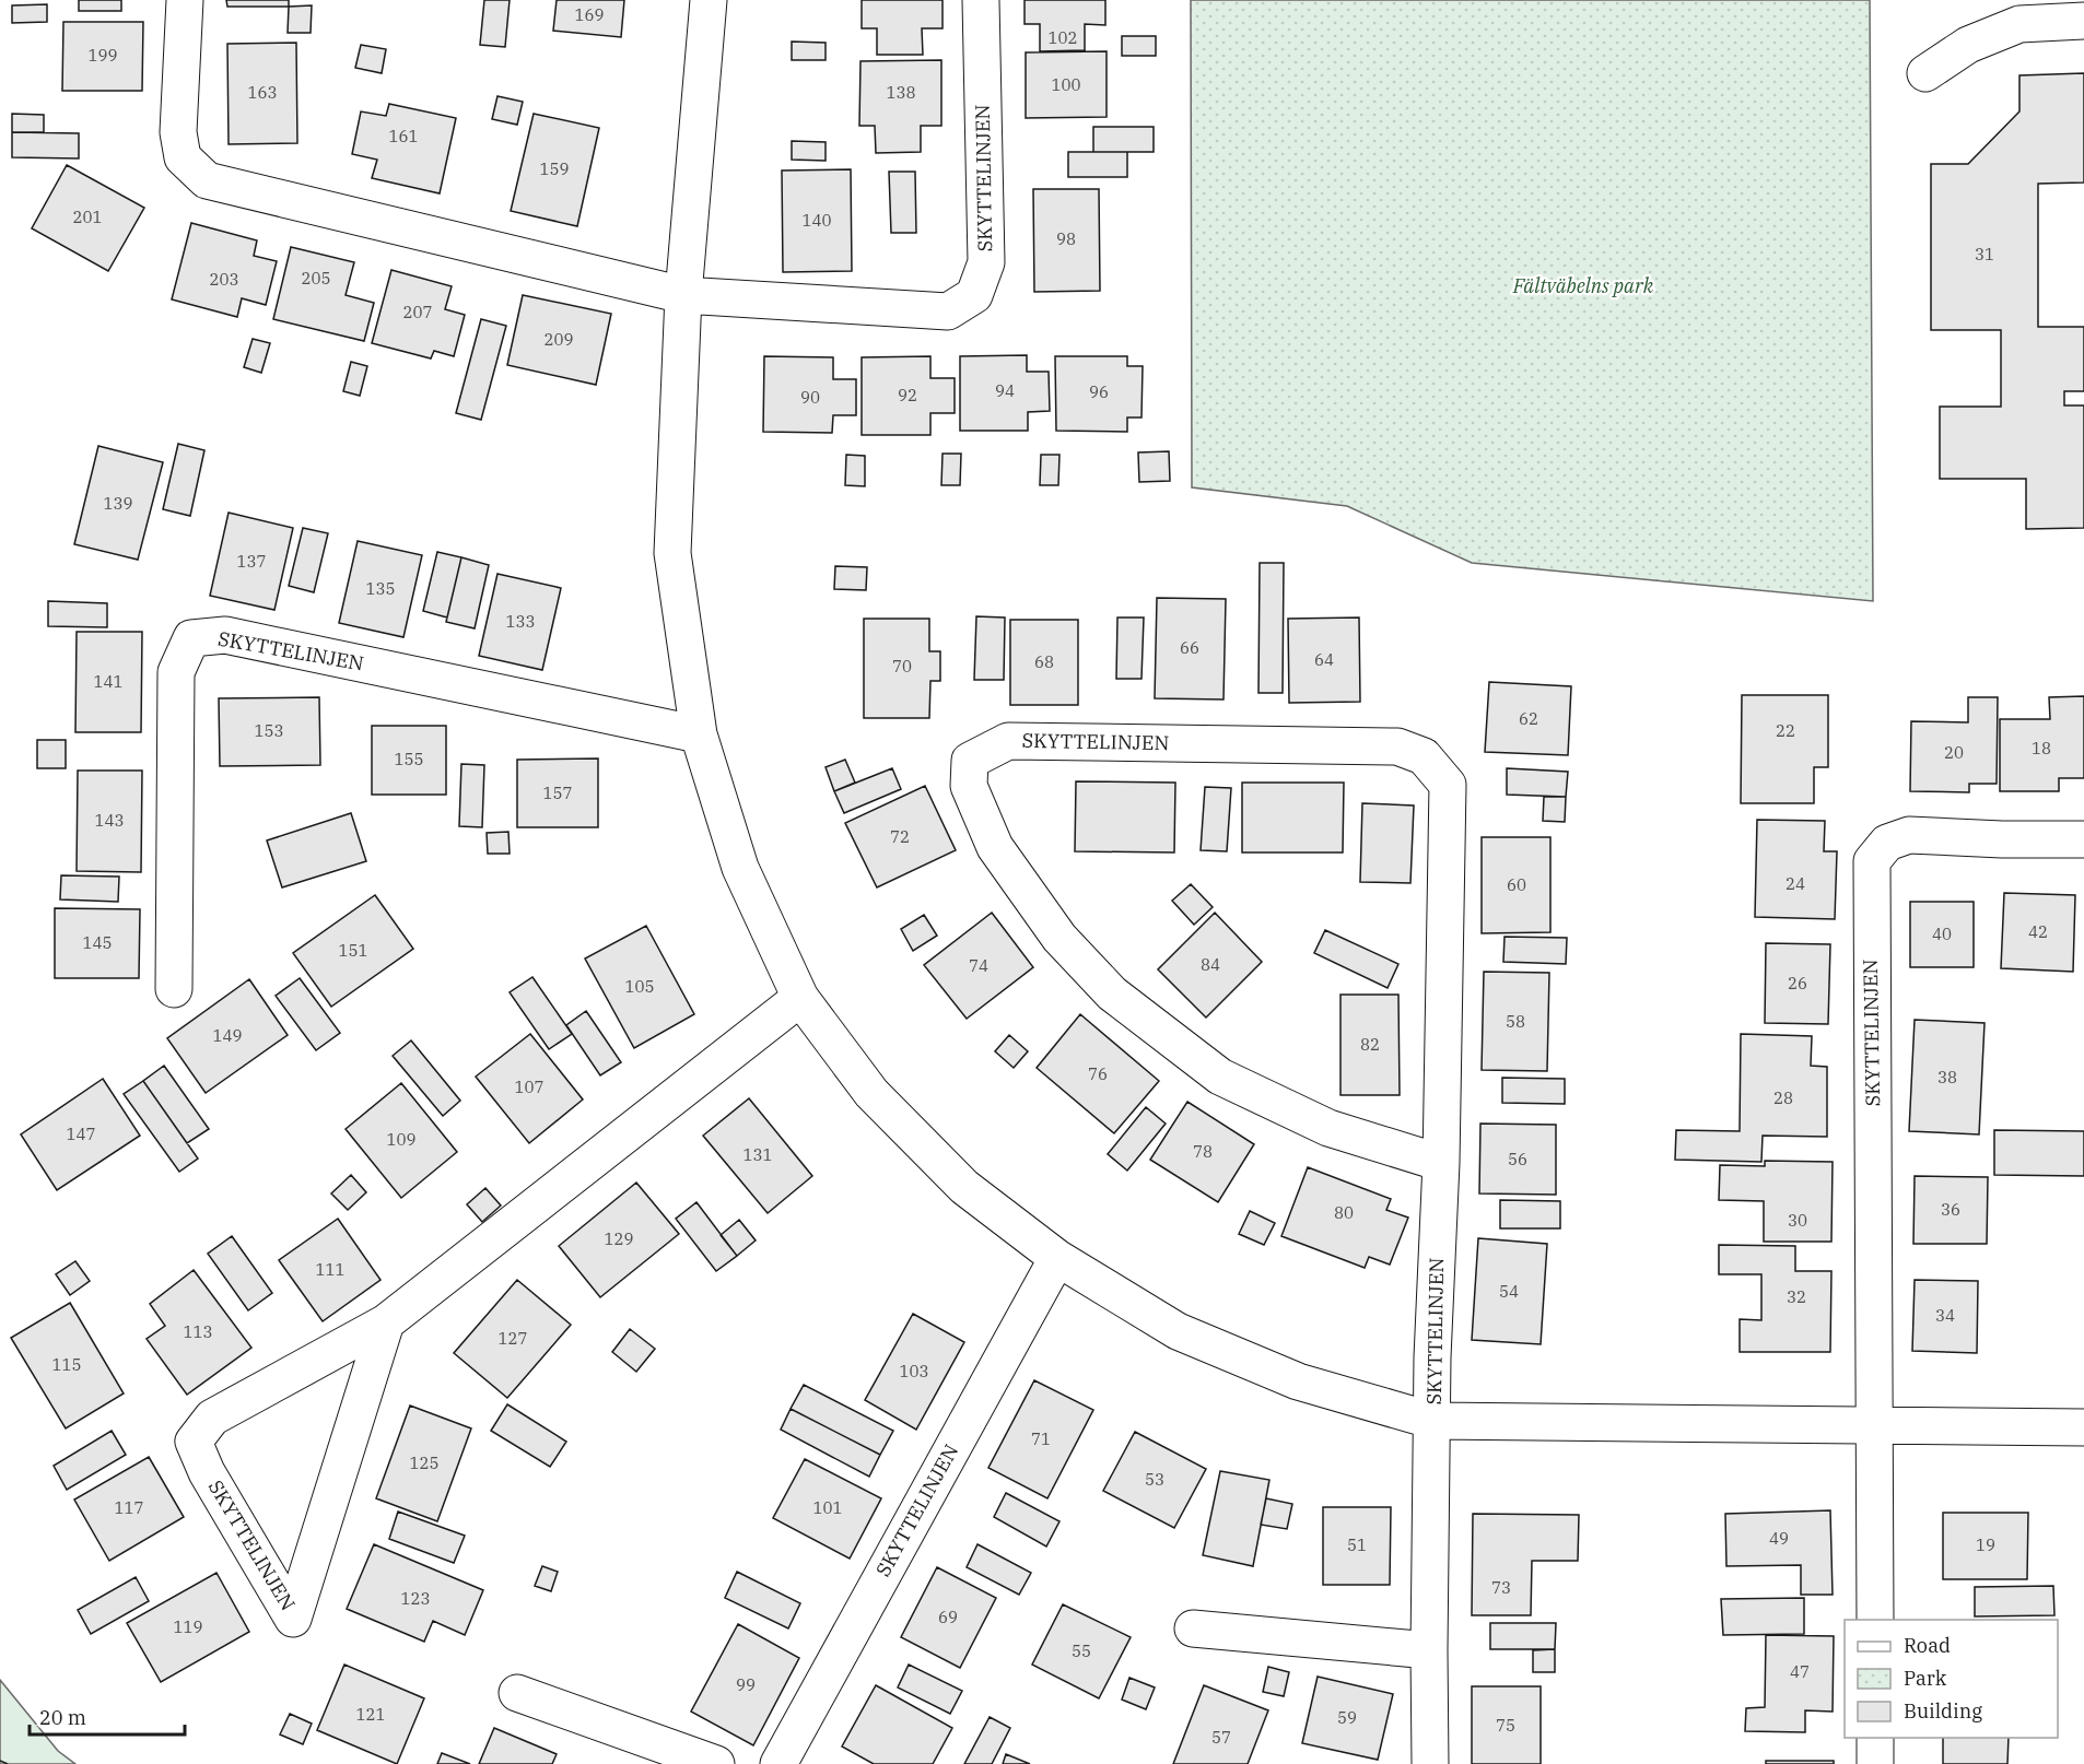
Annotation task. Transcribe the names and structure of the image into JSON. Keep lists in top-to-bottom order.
{
  "streets": {
    "street": ["SKYTTELINJEN"]
  },
  "parks": ["Fältväbelns park"],
  "house_numbers": [
    "169",
    "102",
    "199",
    "100",
    "163",
    "138",
    "161",
    "159",
    "201",
    "140",
    "98",
    "31",
    "205",
    "203",
    "207",
    "209",
    "94",
    "96",
    "92",
    "90",
    "139",
    "137",
    "135",
    "133",
    "66",
    "64",
    "68",
    "70",
    "141",
    "62",
    "153",
    "22",
    "18",
    "20",
    "155",
    "157",
    "143",
    "72",
    "24",
    "60",
    "42",
    "40",
    "145",
    "151",
    "84",
    "74",
    "26",
    "105",
    "58",
    "149",
    "82",
    "76",
    "38",
    "107",
    "28",
    "147",
    "109",
    "78",
    "131",
    "56",
    "36",
    "80",
    "30",
    "129",
    "111",
    "54",
    "32",
    "34",
    "113",
    "127",
    "115",
    "103",
    "71",
    "125",
    "53",
    "117",
    "101",
    "49",
    "51",
    "19",
    "73",
    "123",
    "69",
    "119",
    "55",
    "47",
    "99",
    "121",
    "59",
    "75",
    "57"
  ],
  "legend": ["Road", "Park", "Building"],
  "scale_bar": "20 m"
}
